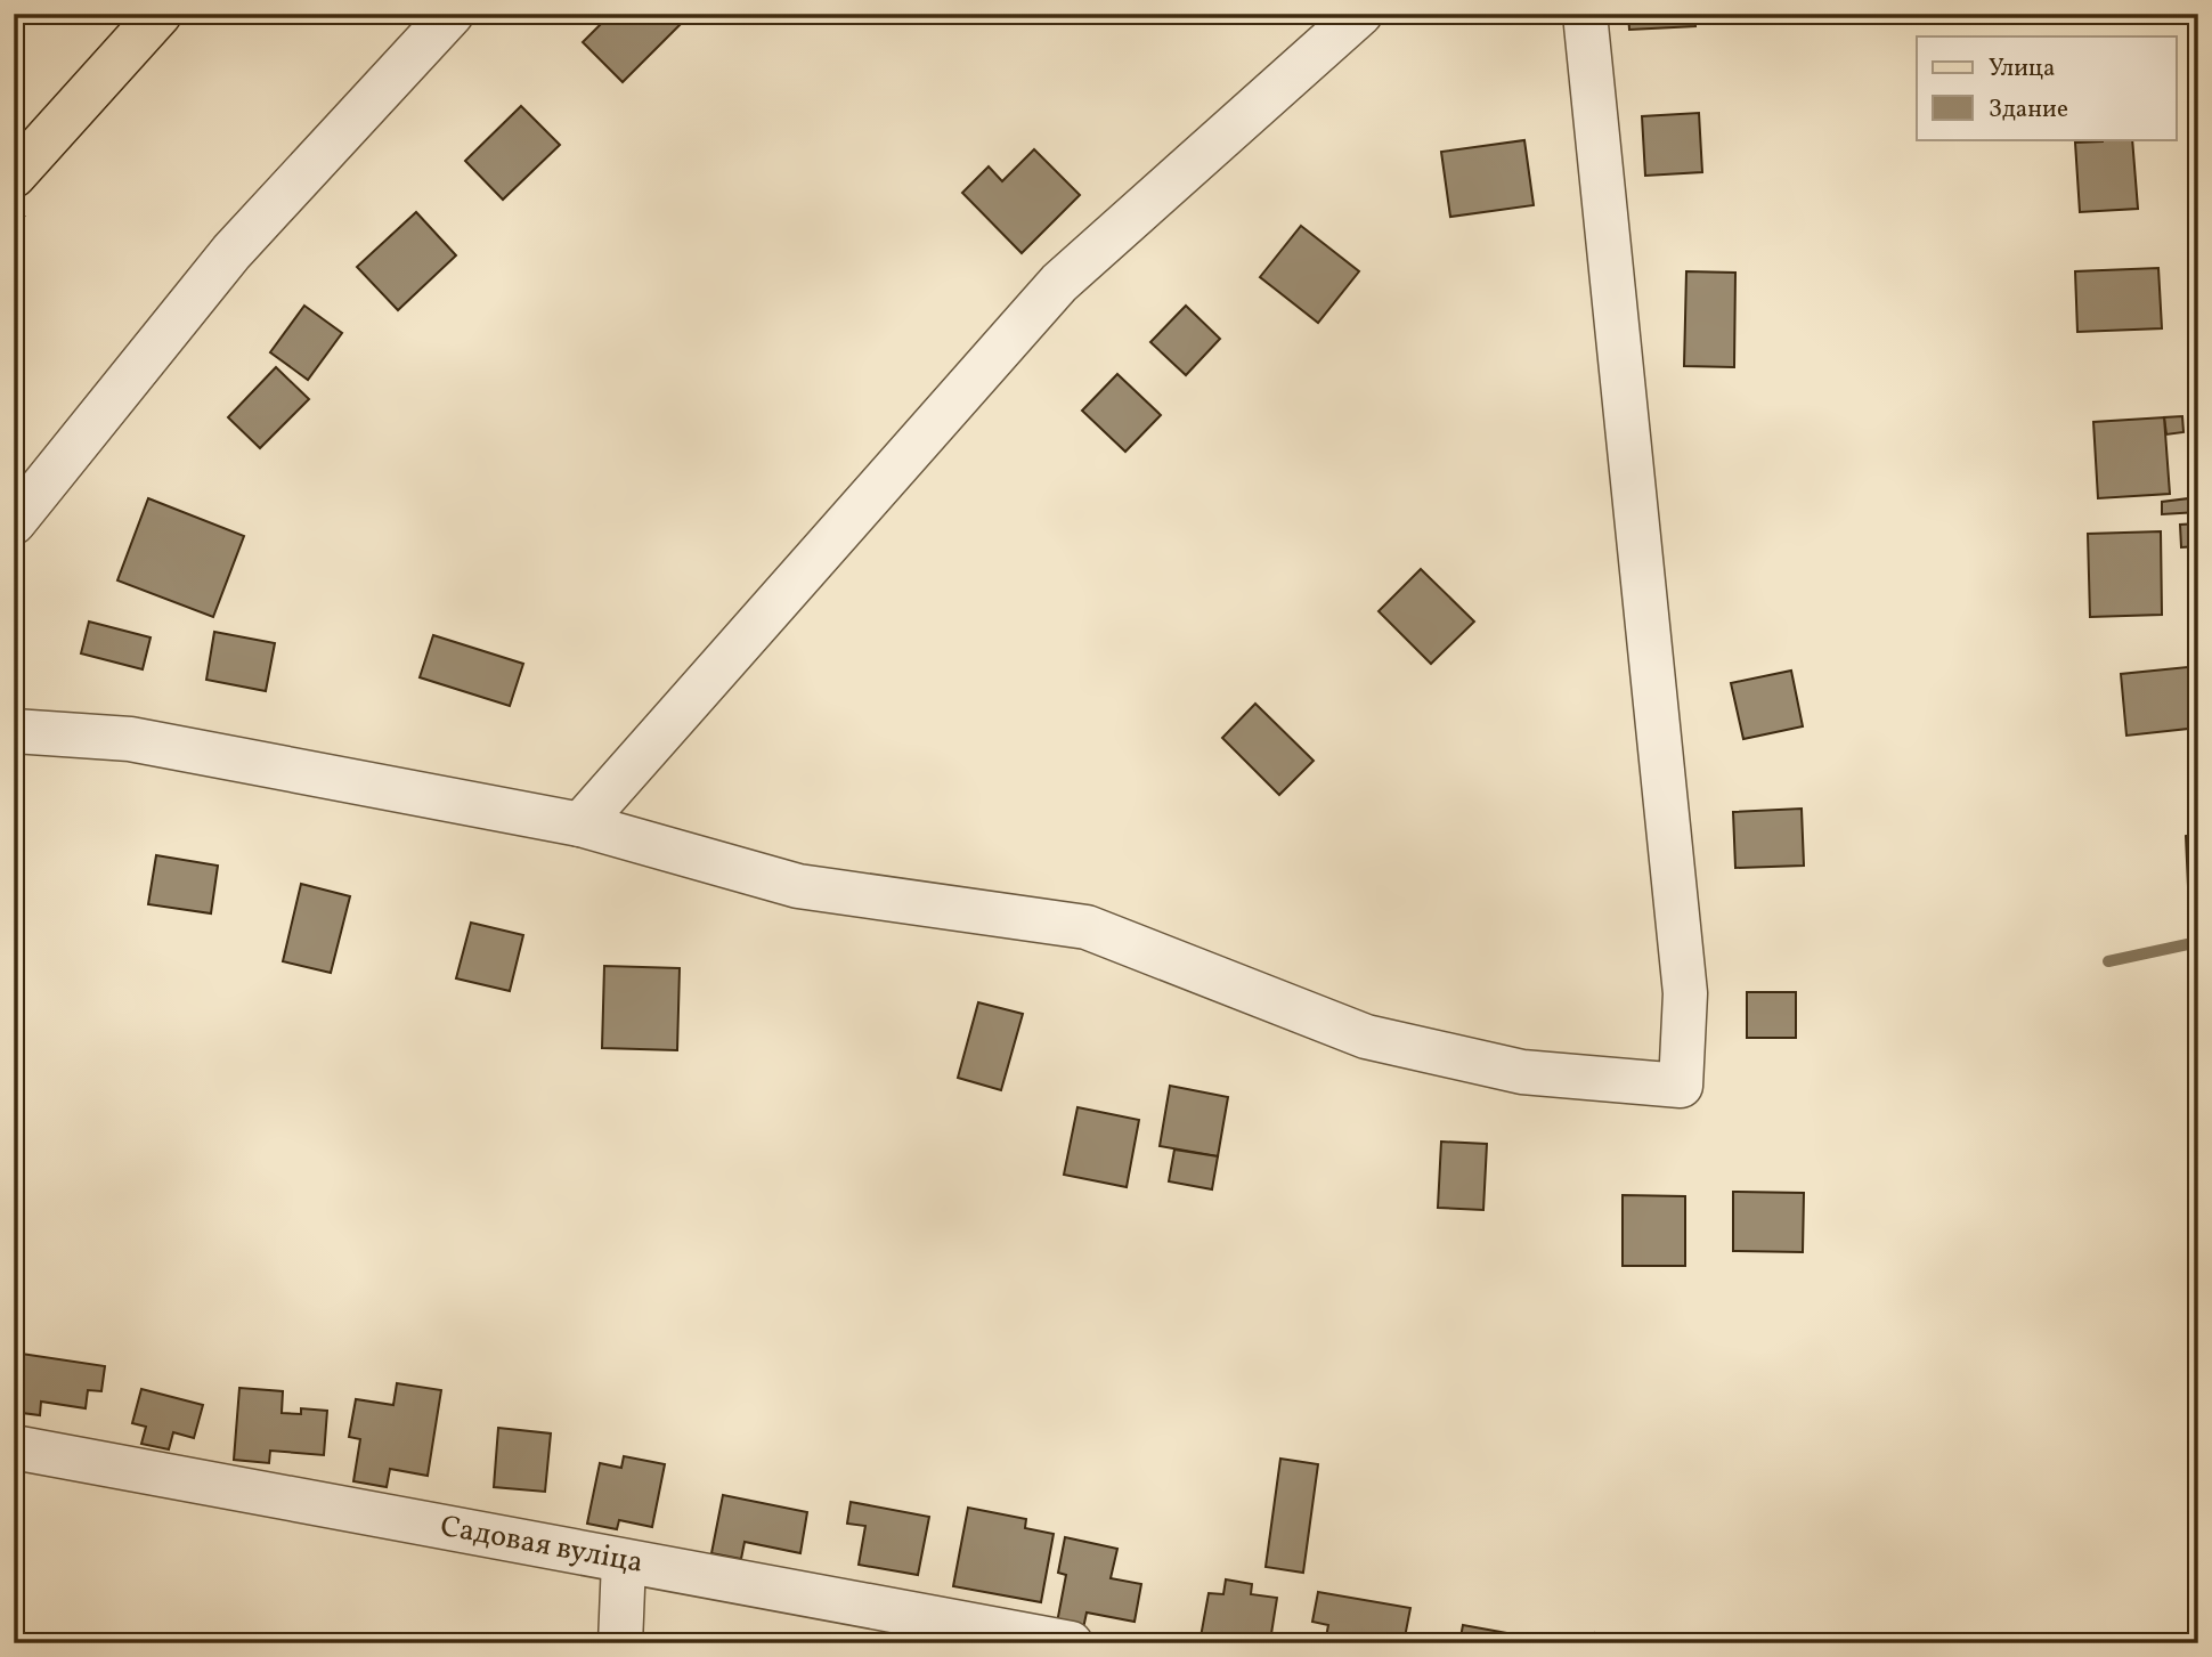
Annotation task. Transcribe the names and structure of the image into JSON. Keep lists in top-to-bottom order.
{
  "streets": {
    "street": ["Садовая вуліца"]
  },
  "legend": ["Улица", "Здание"]
}
